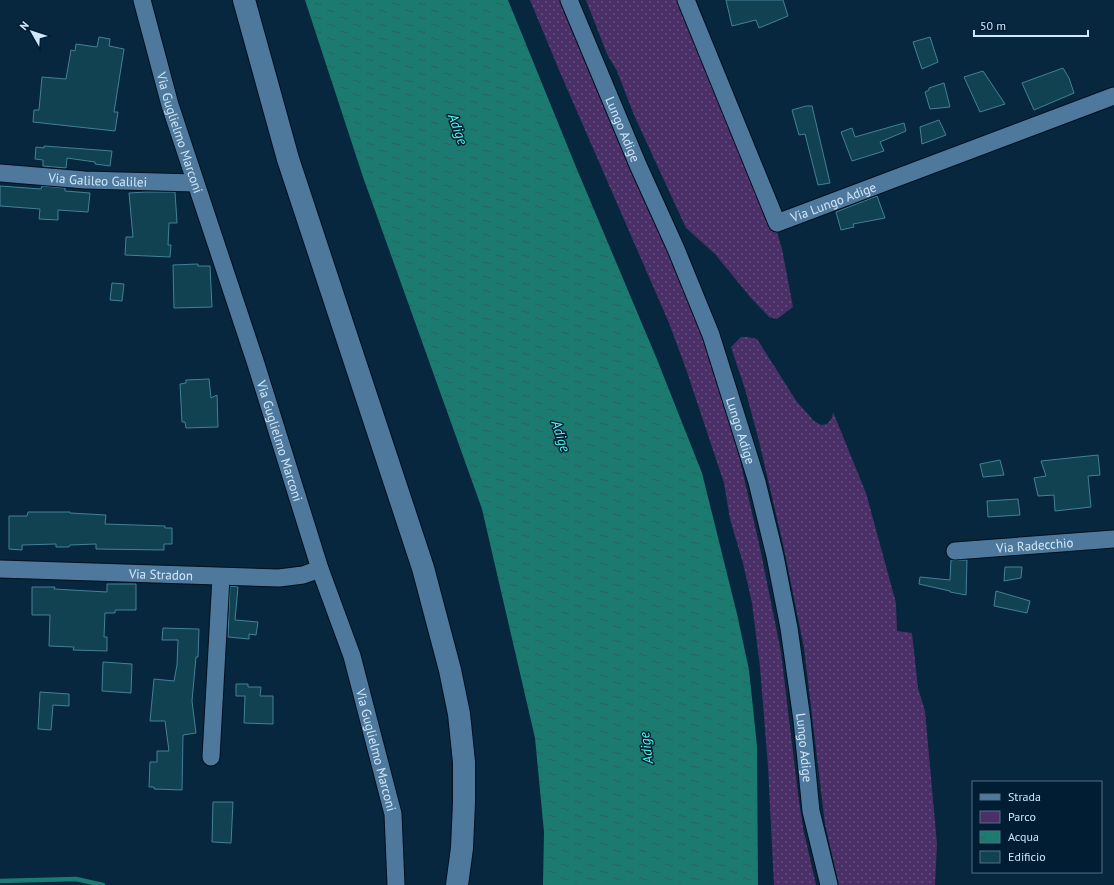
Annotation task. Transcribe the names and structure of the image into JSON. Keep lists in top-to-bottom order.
{
  "streets": {
    "street": [
      "Lungo Adige",
      "Via Guglielmo Marconi",
      "Via Galileo Galilei",
      "Via Lungo Adige",
      "Via Radecchio",
      "Via Stradon"
    ]
  },
  "crossings": [
    ["Via Guglielmo Marconi", "Via Galileo Galilei"],
    ["Via Guglielmo Marconi", "Via Stradon"]
  ],
  "water": ["Adige"],
  "legend": [
    "Strada",
    "Parco",
    "Acqua",
    "Edificio"
  ],
  "scale_bar": "50 m",
  "north": "top left"
}
